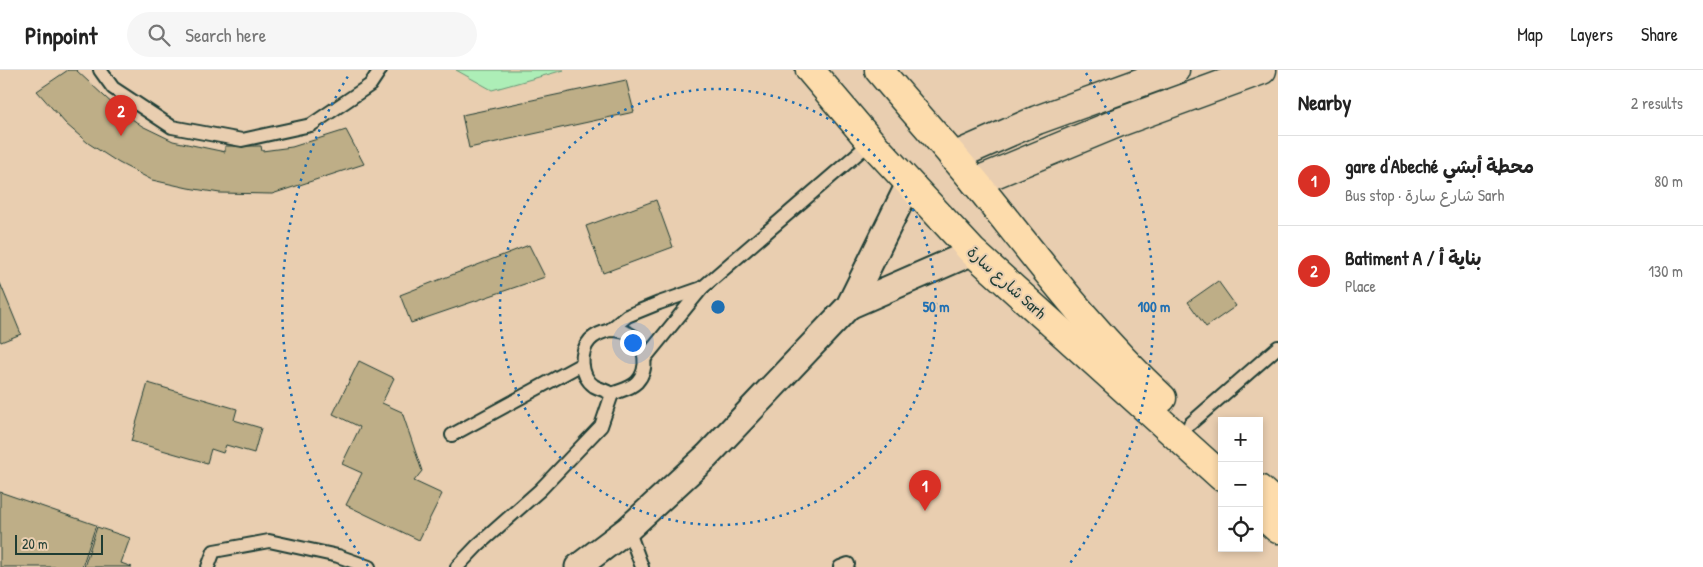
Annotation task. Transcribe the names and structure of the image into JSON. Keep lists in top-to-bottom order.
{
  "streets": {
    "highway": ["شارع سارة Sarh"]
  },
  "scale_bar": "20 m",
  "page": {
    "header": "Pinpoint",
    "search": "Search here",
    "nav": ["Map", "Layers", "Share"],
    "heading": ["Nearby", "2 results"],
    "pins": ["2", "1"],
    "list": [
      {
        "mark": "1",
        "name": "gare d'Abeché محطة أبشي",
        "note": "Bus stop · شارع سارة Sarh",
        "value": "80 m"
      },
      {
        "mark": "2",
        "name": "Batiment A / بناية أ",
        "note": "Place",
        "value": "130 m"
      }
    ],
    "map_buttons": ["+", "−"],
    "scale": "20 m"
  },
  "rings": ["50 m", "100 m"]
}
